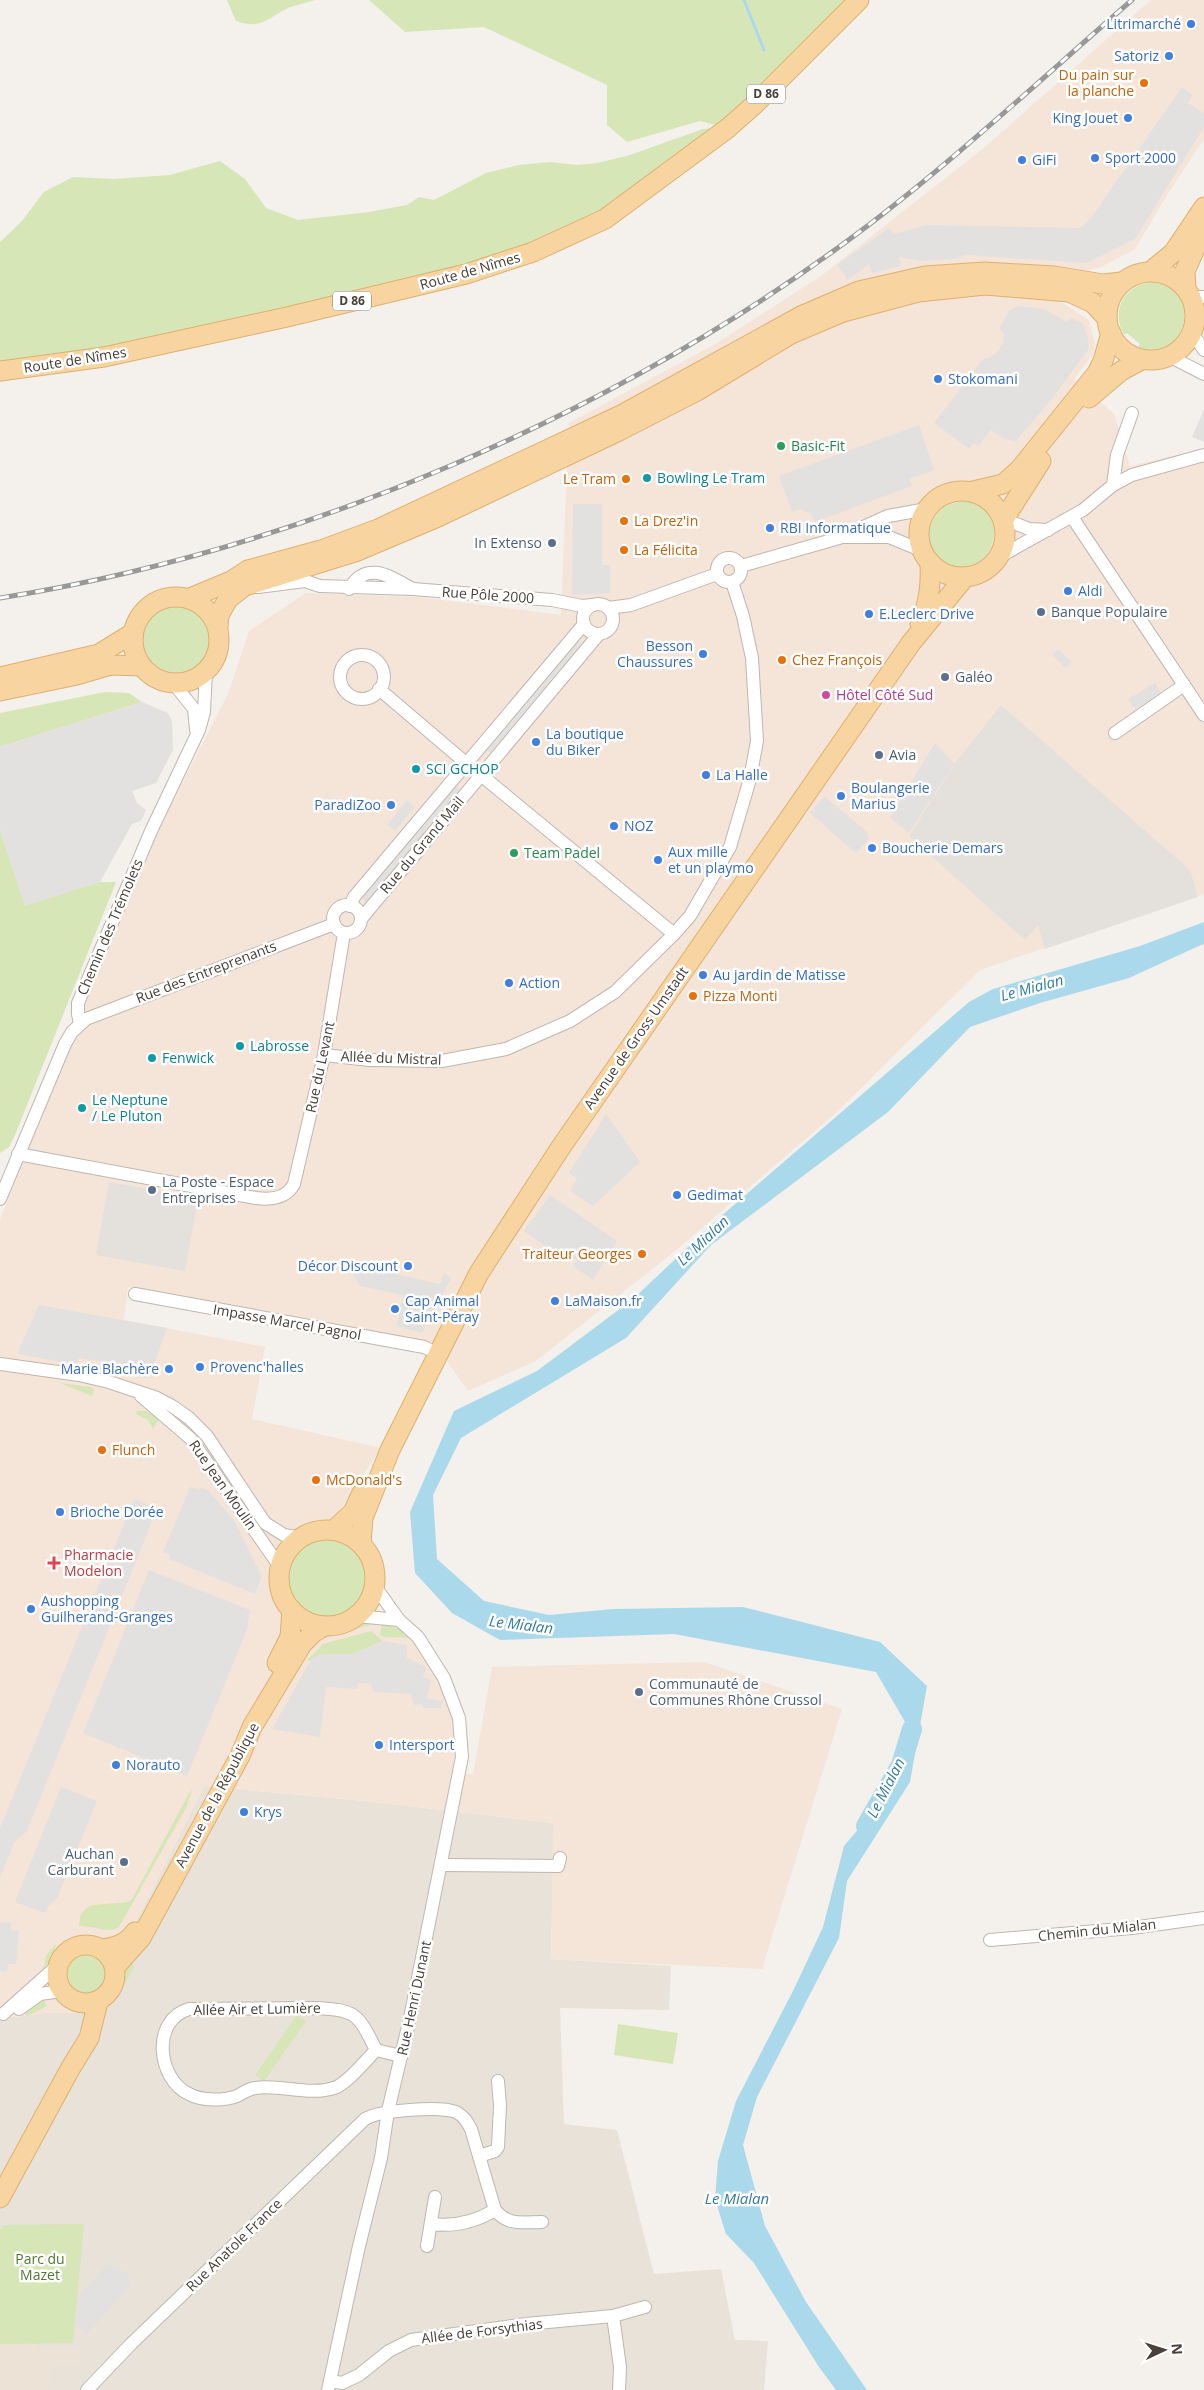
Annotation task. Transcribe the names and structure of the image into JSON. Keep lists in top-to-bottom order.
{
  "streets": {
    "main road": [
      "D 86",
      "Route de Nîmes",
      "Avenue de Gross Umstadt",
      "Avenue de la République"
    ],
    "street": [
      "Rue Pôle 2000",
      "Rue du Grand Mail",
      "Chemin des Trémolets",
      "Rue des Entreprenants",
      "Allée du Mistral",
      "Rue du Levant",
      "Impasse Marcel Pagnol",
      "Rue Jean Moulin",
      "Chemin du Mialan",
      "Rue Henri Dunant",
      "Allée Air et Lumière",
      "Rue Anatole France",
      "Allée de Forsythias"
    ]
  },
  "crossings": [
    ["Rue Pôle 2000", "Rue du Grand Mail"],
    ["Rue du Grand Mail", "Rue des Entreprenants"],
    ["Rue du Grand Mail", "Rue du Levant"],
    ["Chemin des Trémolets", "Rue des Entreprenants"],
    ["Rue des Entreprenants", "Rue du Levant"],
    ["Avenue de Gross Umstadt", "Impasse Marcel Pagnol"],
    ["Avenue de Gross Umstadt", "Rue Jean Moulin"],
    ["Avenue de Gross Umstadt", "Avenue de la République"],
    ["Avenue de Gross Umstadt", "Rue Henri Dunant"],
    ["Allée du Mistral", "Rue du Levant"],
    ["Rue Jean Moulin", "Avenue de la République"],
    ["Rue Jean Moulin", "Rue Henri Dunant"],
    ["Avenue de la République", "Rue Henri Dunant"],
    ["Rue Henri Dunant", "Rue Anatole France"],
    ["Rue Henri Dunant", "Allée de Forsythias"]
  ],
  "water": ["Le Mialan"],
  "parks": ["Parc du Mazet"],
  "places": {
    "other": [
      "Litrimarché",
      "Satoriz",
      "Du pain sur la planche",
      "King Jouet",
      "Sport 2000",
      "GiFi",
      "Stokomani",
      "Basic-Fit",
      "Bowling Le Tram",
      "Le Tram",
      "La Drez'in",
      "RBI Informatique",
      "In Extenso",
      "La Félicita",
      "Aldi",
      "Banque Populaire",
      "E.Leclerc Drive",
      "Besson Chaussures",
      "Chez François",
      "Galéo",
      "Hôtel Côté Sud",
      "La boutique du Biker",
      "Avia",
      "SCI GCHOP",
      "La Halle",
      "Boulangerie Marius",
      "ParadiZoo",
      "NOZ",
      "Boucherie Demars",
      "Team Padel",
      "Aux mille et un playmo",
      "Au jardin de Matisse",
      "Action",
      "Pizza Monti",
      "Labrosse",
      "Fenwick",
      "Le Neptune / Le Pluton",
      "La Poste - Espace Entreprises",
      "Gedimat",
      "Traiteur Georges",
      "Décor Discount",
      "LaMaison.fr",
      "Cap Animal Saint-Péray",
      "Provenc'halles",
      "Marie Blachère",
      "Flunch",
      "McDonald's",
      "Brioche Dorée",
      "Aushopping Guilherand-Granges",
      "Communauté de Communes Rhône Crussol",
      "Intersport",
      "Norauto",
      "Krys",
      "Auchan Carburant"
    ],
    "health": ["Pharmacie Modelon"]
  },
  "north": "right"
}
